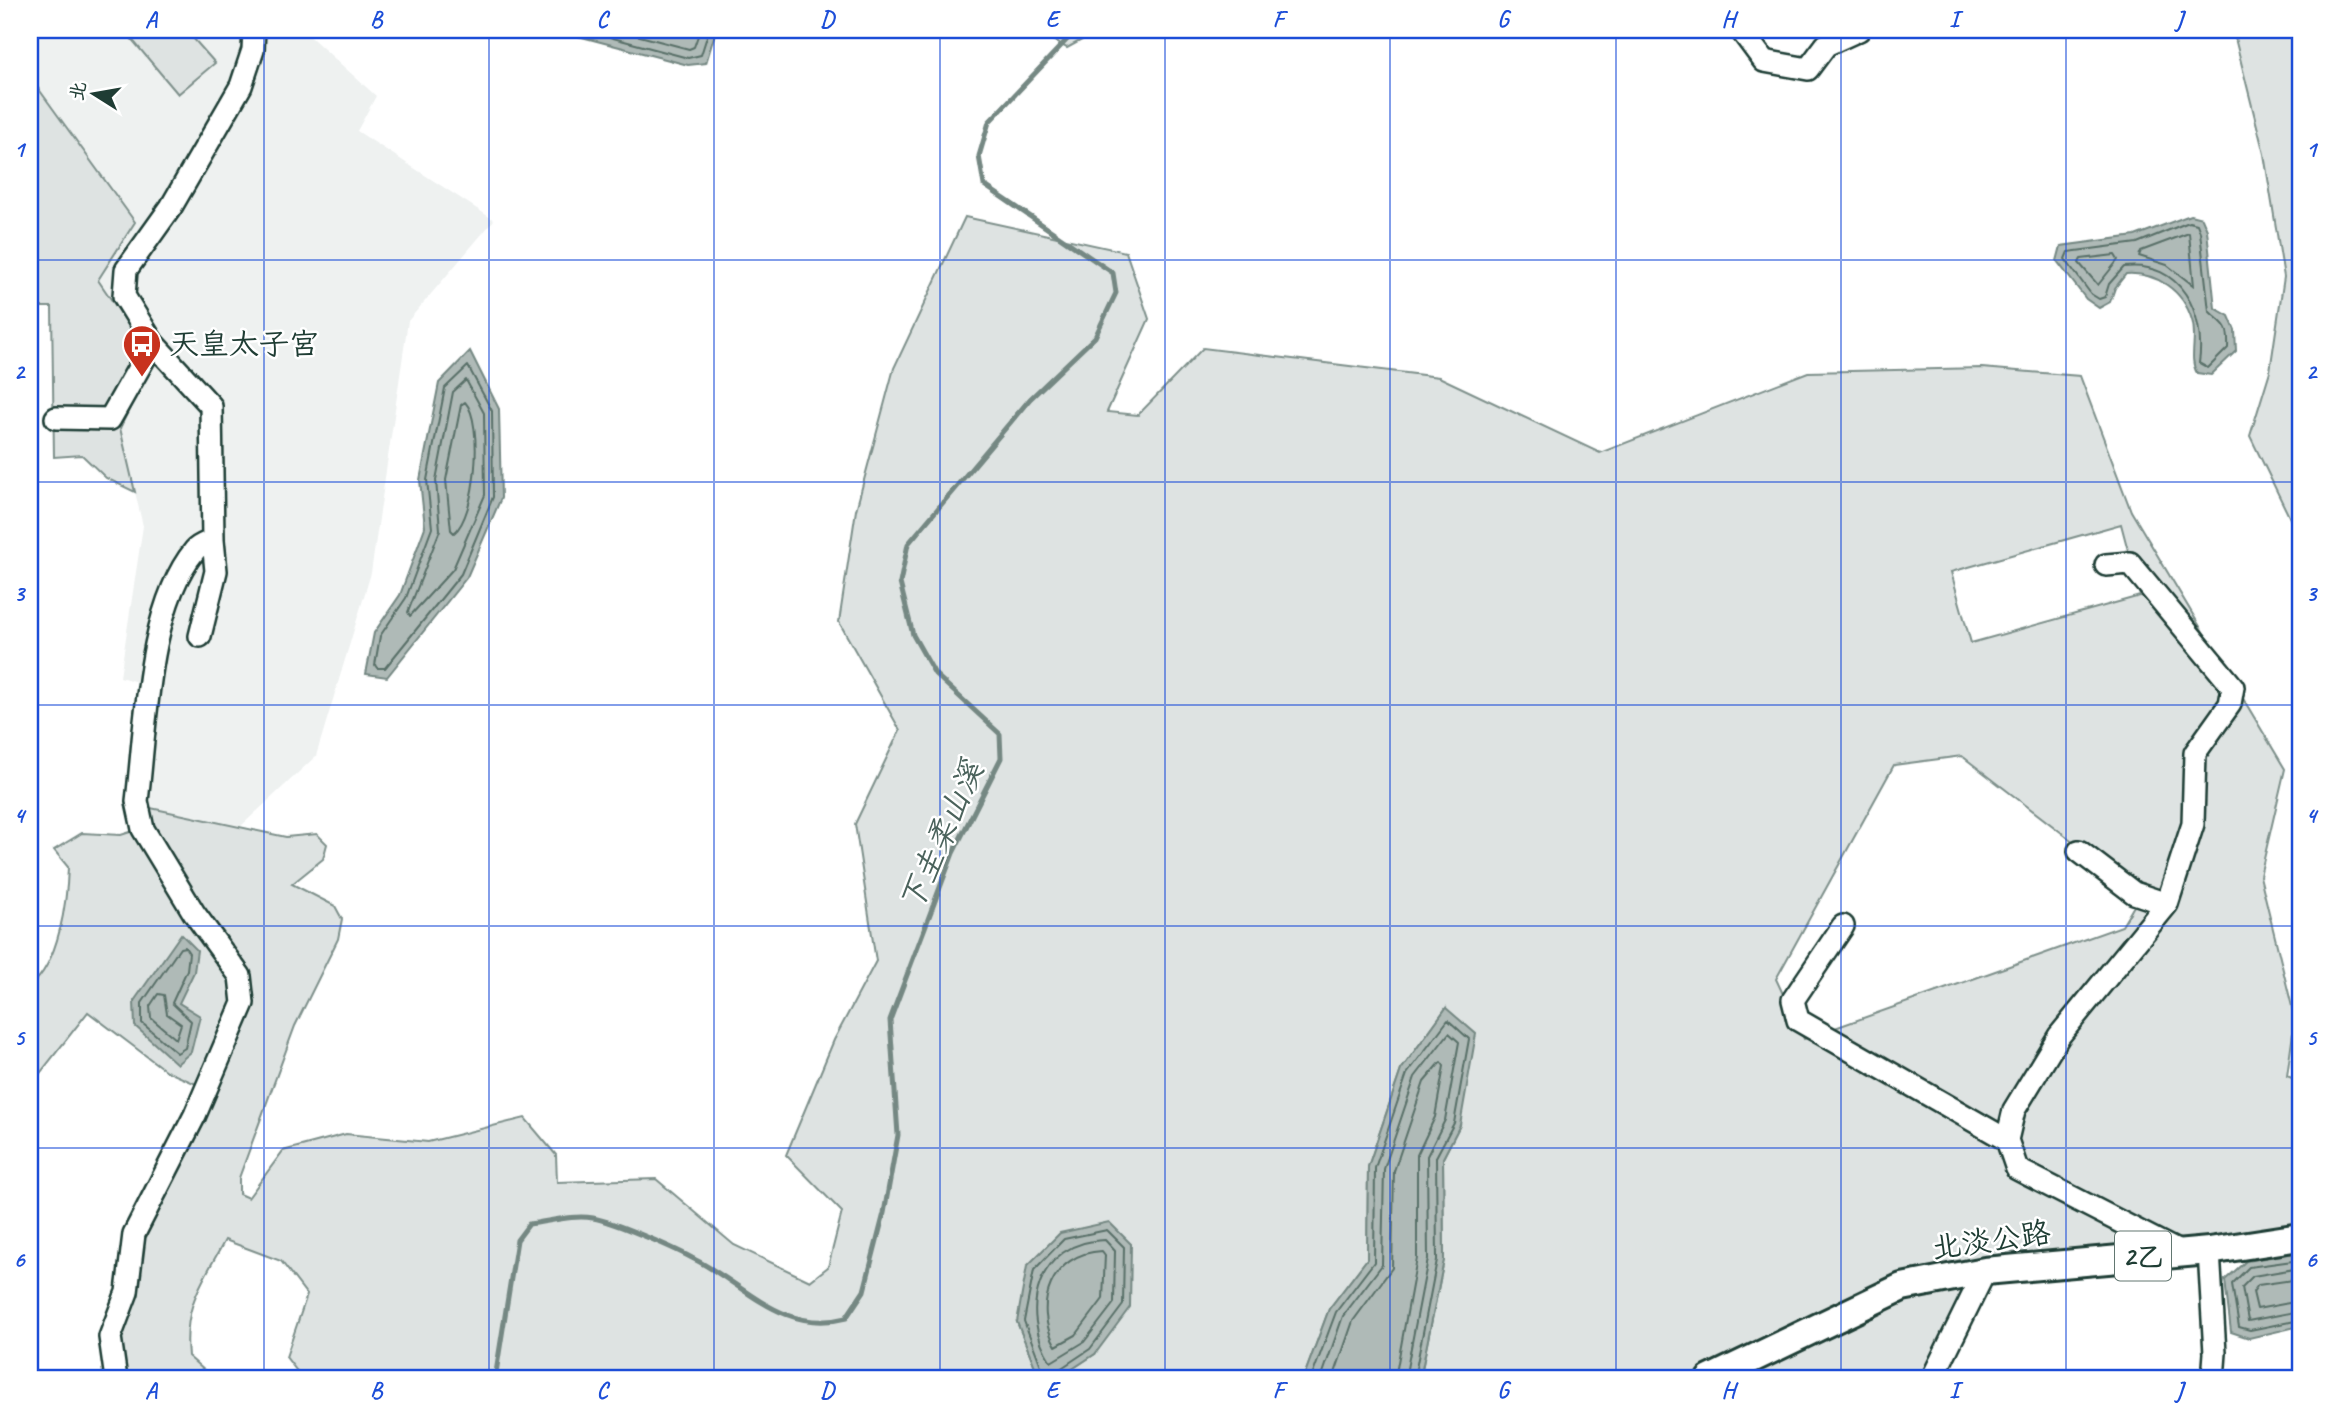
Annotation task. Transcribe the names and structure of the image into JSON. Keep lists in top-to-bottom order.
{
  "streets": {
    "main road": ["北淡公路", "2乙"]
  },
  "water": ["下圭柔山溪"],
  "places": {
    "bus stop": ["天皇太子宮"]
  },
  "north": "left",
  "grid": {
    "columns": [
      "A",
      "B",
      "C",
      "D",
      "E",
      "F",
      "G",
      "H",
      "I",
      "J"
    ],
    "rows": [
      "1",
      "2",
      "3",
      "4",
      "5",
      "6"
    ]
  }
}
